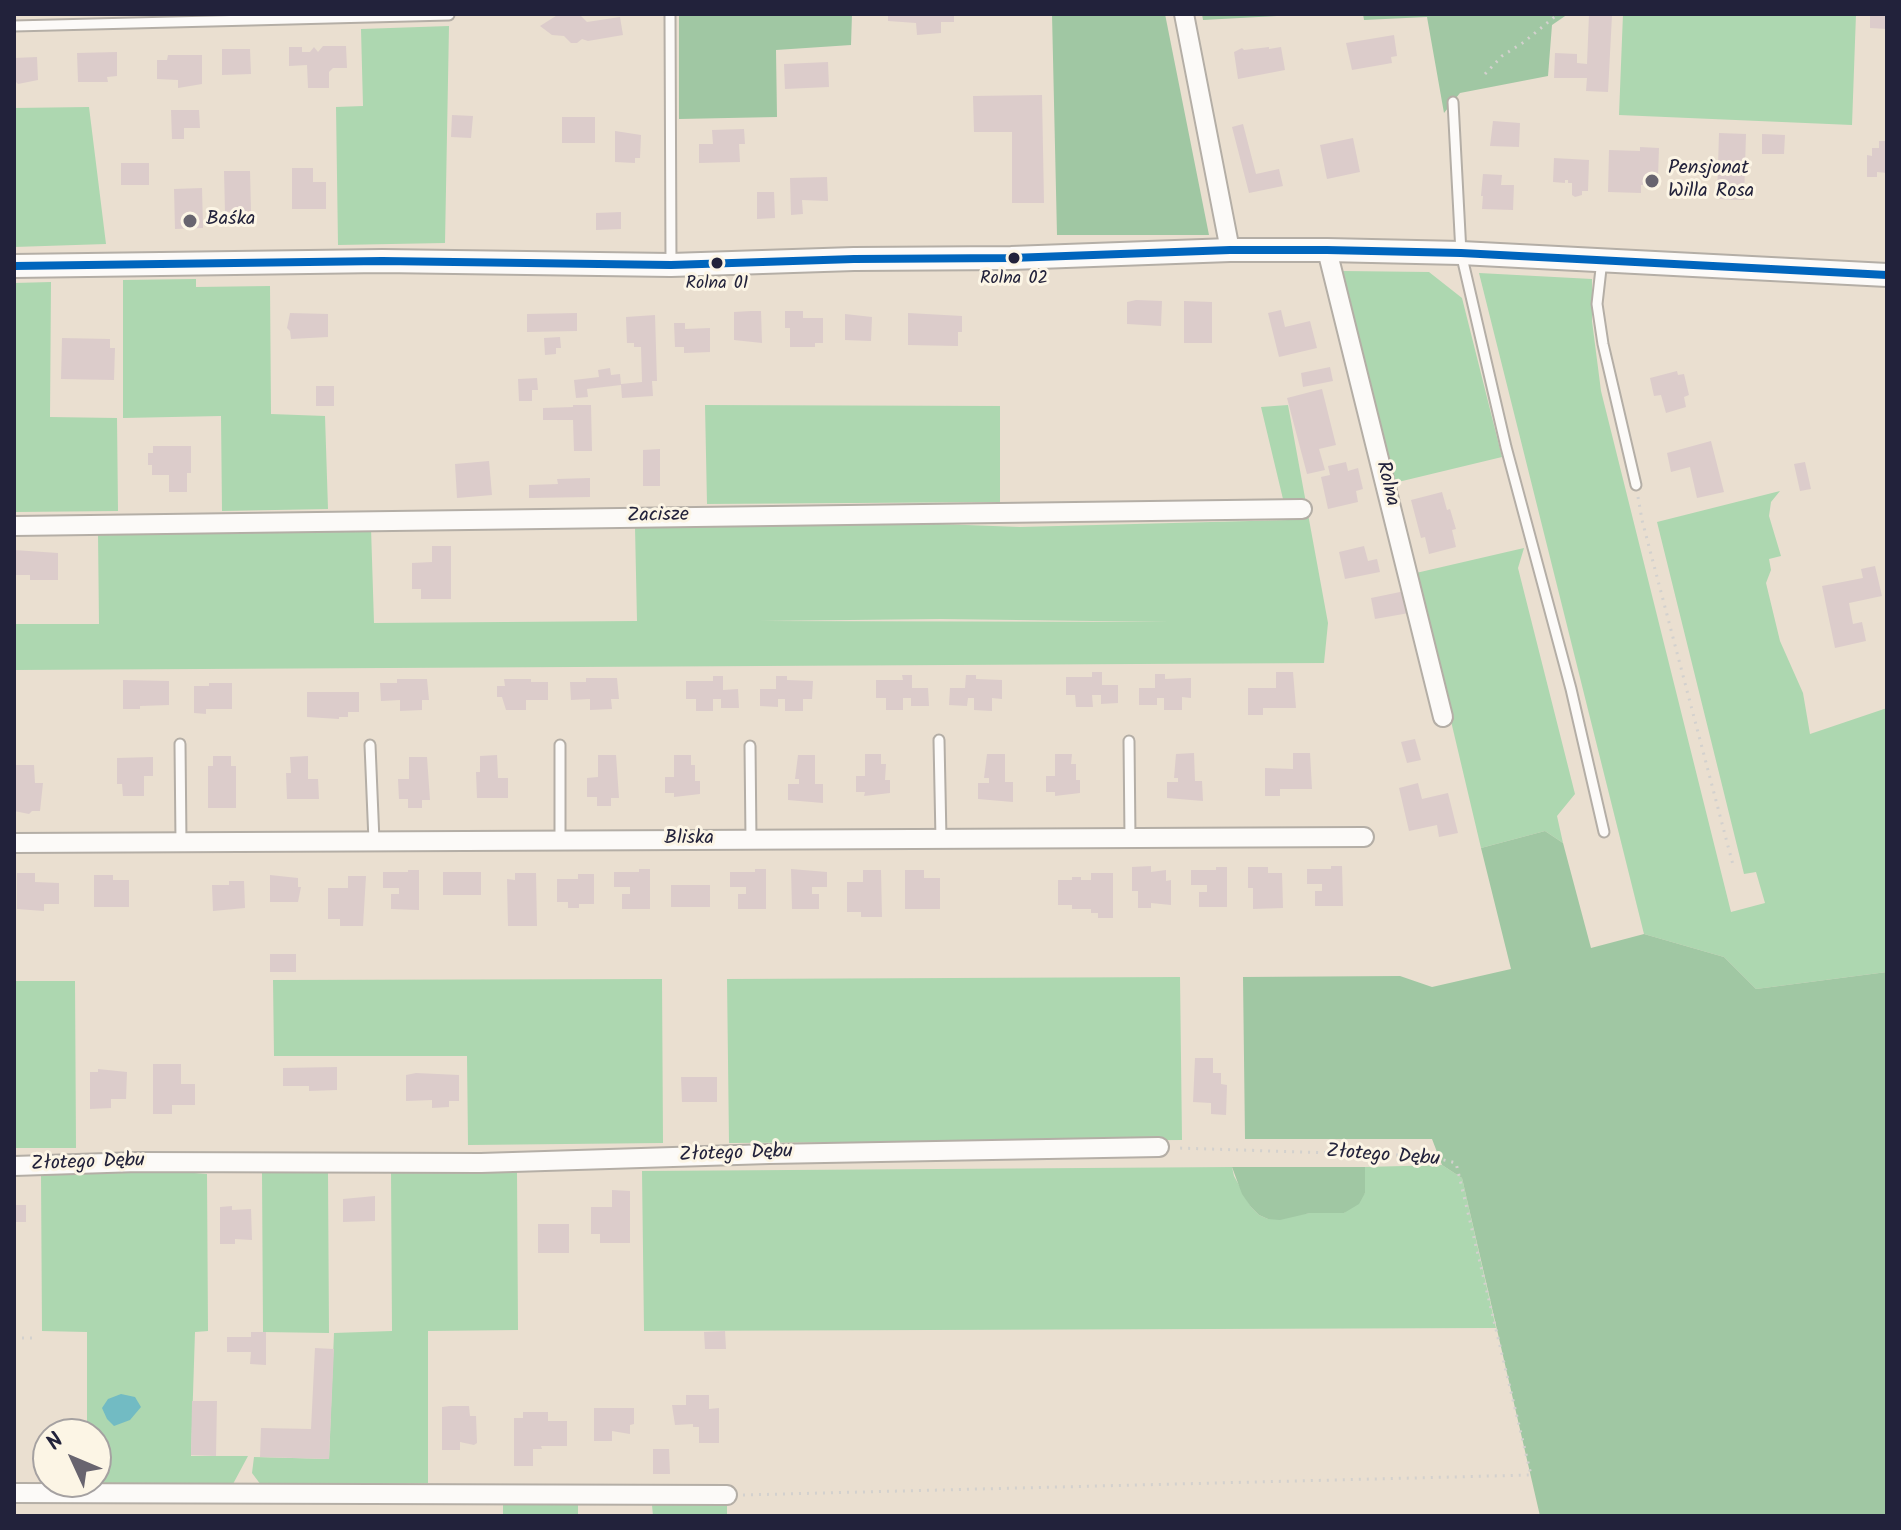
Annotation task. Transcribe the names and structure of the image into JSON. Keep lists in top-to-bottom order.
{
  "streets": {
    "street": [
      "Rolna",
      "Zacisze",
      "Bliska",
      "Złotego Dębu"
    ]
  },
  "places": [
    "Pensjonat Willa Rosa",
    "Baśka",
    "Rolna 02",
    "Rolna 01"
  ],
  "north": "top left"
}
